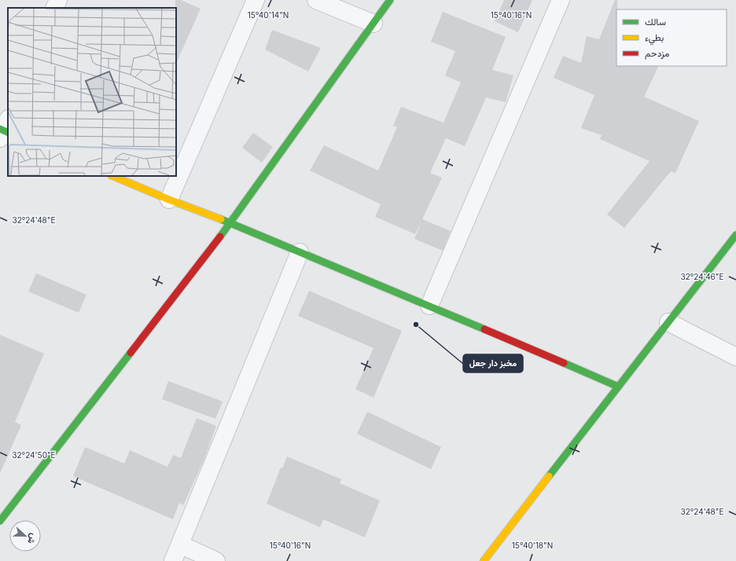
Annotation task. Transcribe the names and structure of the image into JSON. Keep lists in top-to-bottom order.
{
  "places": ["مخبز دار جعل"],
  "legend": ["سالك", "بطيء", "مزدحم"],
  "north": "right",
  "coordinates": [
    "15°40'14\"N",
    "15°40'16\"N",
    "32°24'48\"E",
    "32°24'46\"E",
    "32°24'50\"E",
    "15°40'18\"N"
  ]
}
